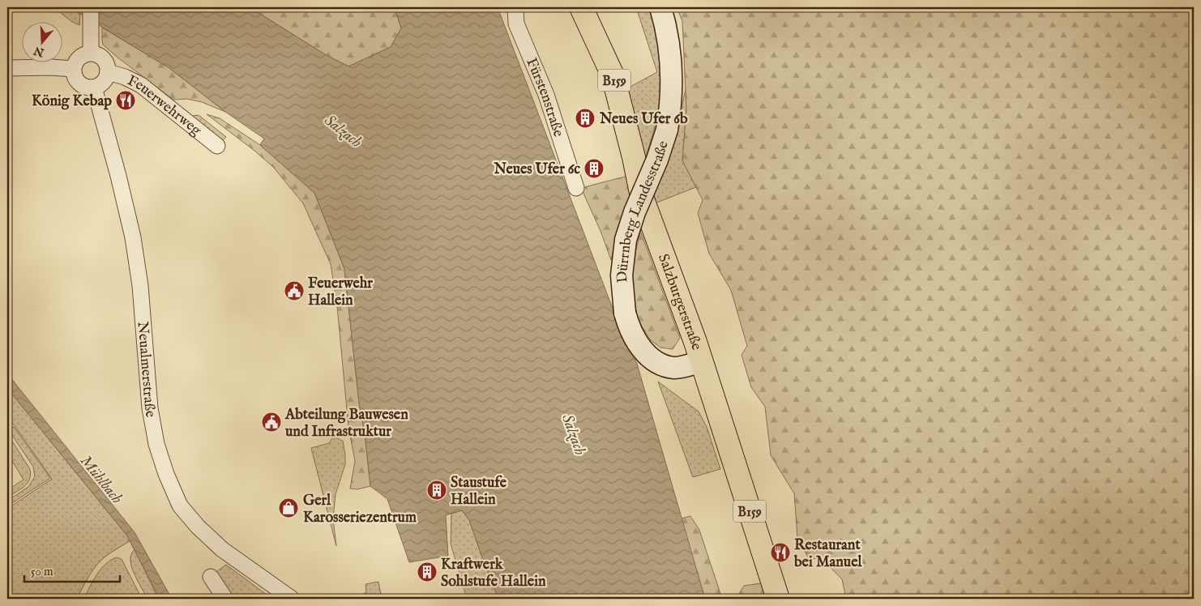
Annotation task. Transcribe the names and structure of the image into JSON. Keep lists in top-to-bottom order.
{
  "streets": {
    "main road": ["B159", "Dürrnberg Landesstraße", "Salzburgerstraße"],
    "street": ["Fürstenstraße", "Feuerwehrweg", "Neualmerstraße"]
  },
  "crossings": [
    ["Feuerwehrweg", "Neualmerstraße"],
    ["Dürrnberg Landesstraße", "Salzburgerstraße"]
  ],
  "water": ["Salzach", "Mühlbach"],
  "places": {
    "restaurant": ["König Kebap", "Restaurant bei Manuel"],
    "building": [
      "Neues Ufer 6b",
      "Neues Ufer 6c",
      "Staustufe Hallein",
      "Kraftwerk Sohlstufe Hallein"
    ],
    "public building": ["Feuerwehr Hallein", "Abteilung Bauwesen und Infrastruktur"],
    "shop": ["Gerl Karosseriezentrum"]
  },
  "scale_bar": "50 m",
  "north": "bottom"
}
